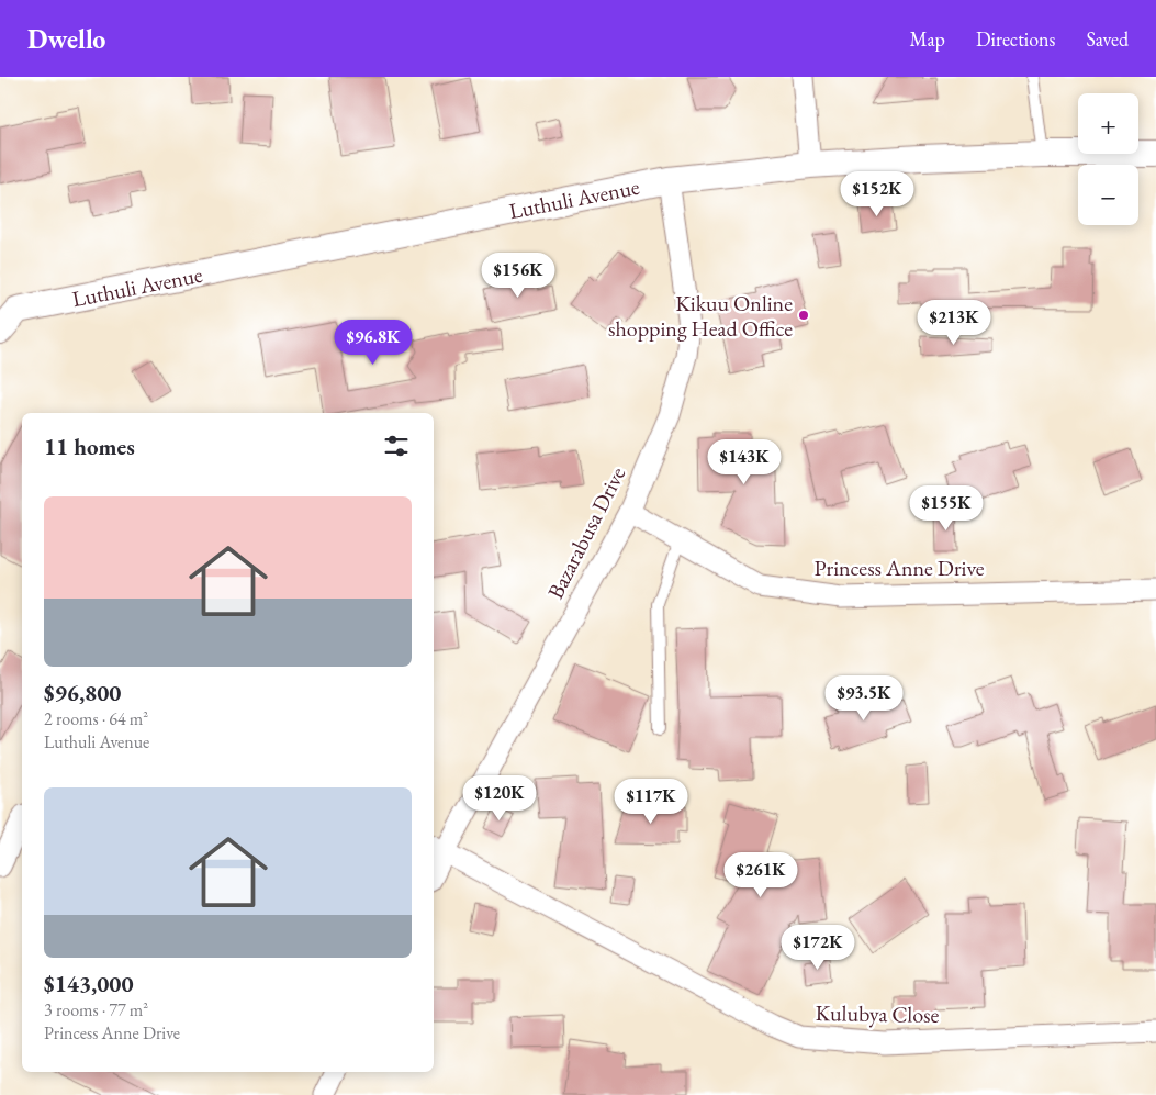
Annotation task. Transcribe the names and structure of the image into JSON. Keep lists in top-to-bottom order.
{
  "streets": {
    "street": [
      "Luthuli Avenue",
      "Bazarabusa Drive",
      "Princess Anne Drive",
      "Kulubya Close"
    ]
  },
  "crossings": [
    ["Luthuli Avenue", "Bazarabusa Drive"],
    ["Bazarabusa Drive", "Princess Anne Drive"],
    ["Bazarabusa Drive", "Kulubya Close"]
  ],
  "places": ["Kikuu Online shopping Head Office"],
  "page": {
    "header": "Dwello",
    "nav": ["Map", "Directions", "Saved"],
    "map_buttons": ["+", "−"],
    "price": [
      "$152K",
      "$156K",
      "$213K",
      "$96.8K",
      "$143K",
      "$155K",
      "$93.5K",
      "$120K",
      "$117K",
      "$261K",
      "$172K"
    ],
    "heading": "11 homes",
    "list": [
      {
        "name": "$96,800",
        "note": "2 rooms · 64 m² · Luthuli Avenue"
      },
      {
        "name": "$143,000",
        "note": "3 rooms · 77 m² · Princess Anne Drive"
      }
    ]
  }
}
